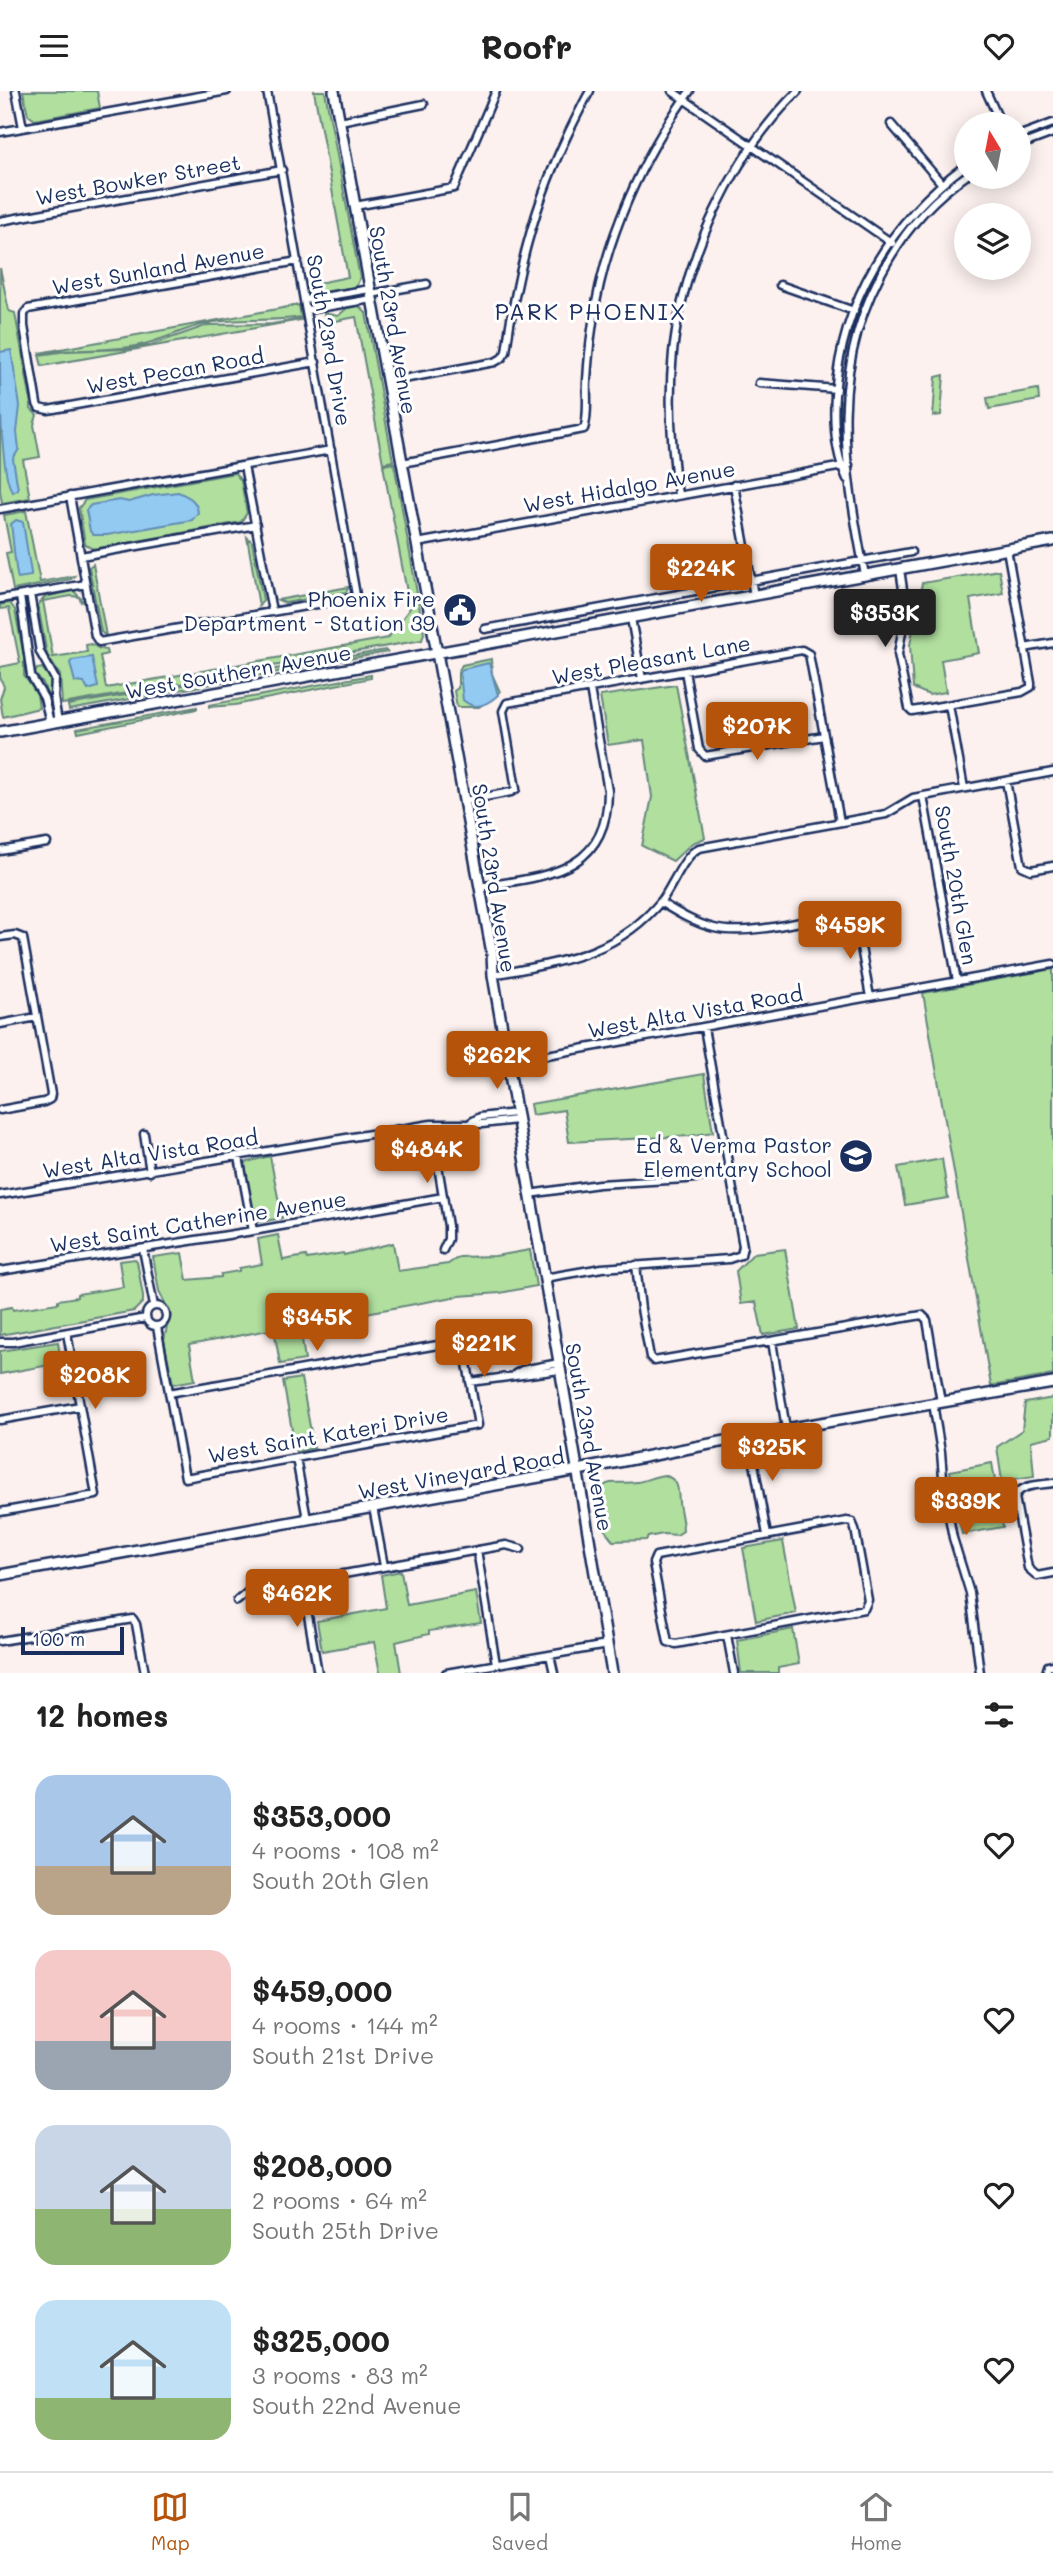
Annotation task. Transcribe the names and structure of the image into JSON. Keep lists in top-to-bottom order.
{
  "streets": {
    "street": [
      "West Bowker Street",
      "West Sunland Avenue",
      "South 23rd Avenue",
      "South 23rd Drive",
      "West Pecan Road",
      "West Hidalgo Avenue",
      "West Pleasant Lane",
      "West Southern Avenue",
      "South 20th Glen",
      "West Alta Vista Road",
      "West Saint Catherine Avenue",
      "West Saint Kateri Drive",
      "West Vineyard Road"
    ]
  },
  "crossings": [
    ["West Bowker Street", "South 23rd Drive"],
    ["West Sunland Avenue", "South 23rd Drive"],
    ["West Sunland Avenue", "West Pecan Road"],
    ["South 23rd Avenue", "West Hidalgo Avenue"],
    ["South 23rd Avenue", "West Pleasant Lane"],
    ["South 23rd Avenue", "West Southern Avenue"],
    ["South 23rd Avenue", "West Alta Vista Road"],
    ["South 23rd Avenue", "West Vineyard Road"],
    ["South 23rd Drive", "West Pecan Road"],
    ["South 20th Glen", "West Alta Vista Road"]
  ],
  "districts": ["PARK PHOENIX"],
  "places": {
    "public building": ["Phoenix Fire Department - Station 39"],
    "school or university": ["Ed & Verma Pastor Elementary School"]
  },
  "scale_bar": "100 m",
  "north": "top",
  "page": {
    "header": "Roofr",
    "price": [
      "$224K",
      "$353K",
      "$207K",
      "$459K",
      "$262K",
      "$484K",
      "$345K",
      "$221K",
      "$208K",
      "$325K",
      "$339K",
      "$462K"
    ],
    "scale": "100 m",
    "heading": "12 homes",
    "list": [
      {
        "name": "$353,000",
        "note": "4 rooms · 108 m² · South 20th Glen"
      },
      {
        "name": "$459,000",
        "note": "4 rooms · 144 m² · South 21st Drive"
      },
      {
        "name": "$208,000",
        "note": "2 rooms · 64 m² · South 25th Drive"
      },
      {
        "name": "$325,000",
        "note": "3 rooms · 83 m² · South 22nd Avenue"
      }
    ],
    "tabs": ["Map", "Saved", "Home"]
  }
}
